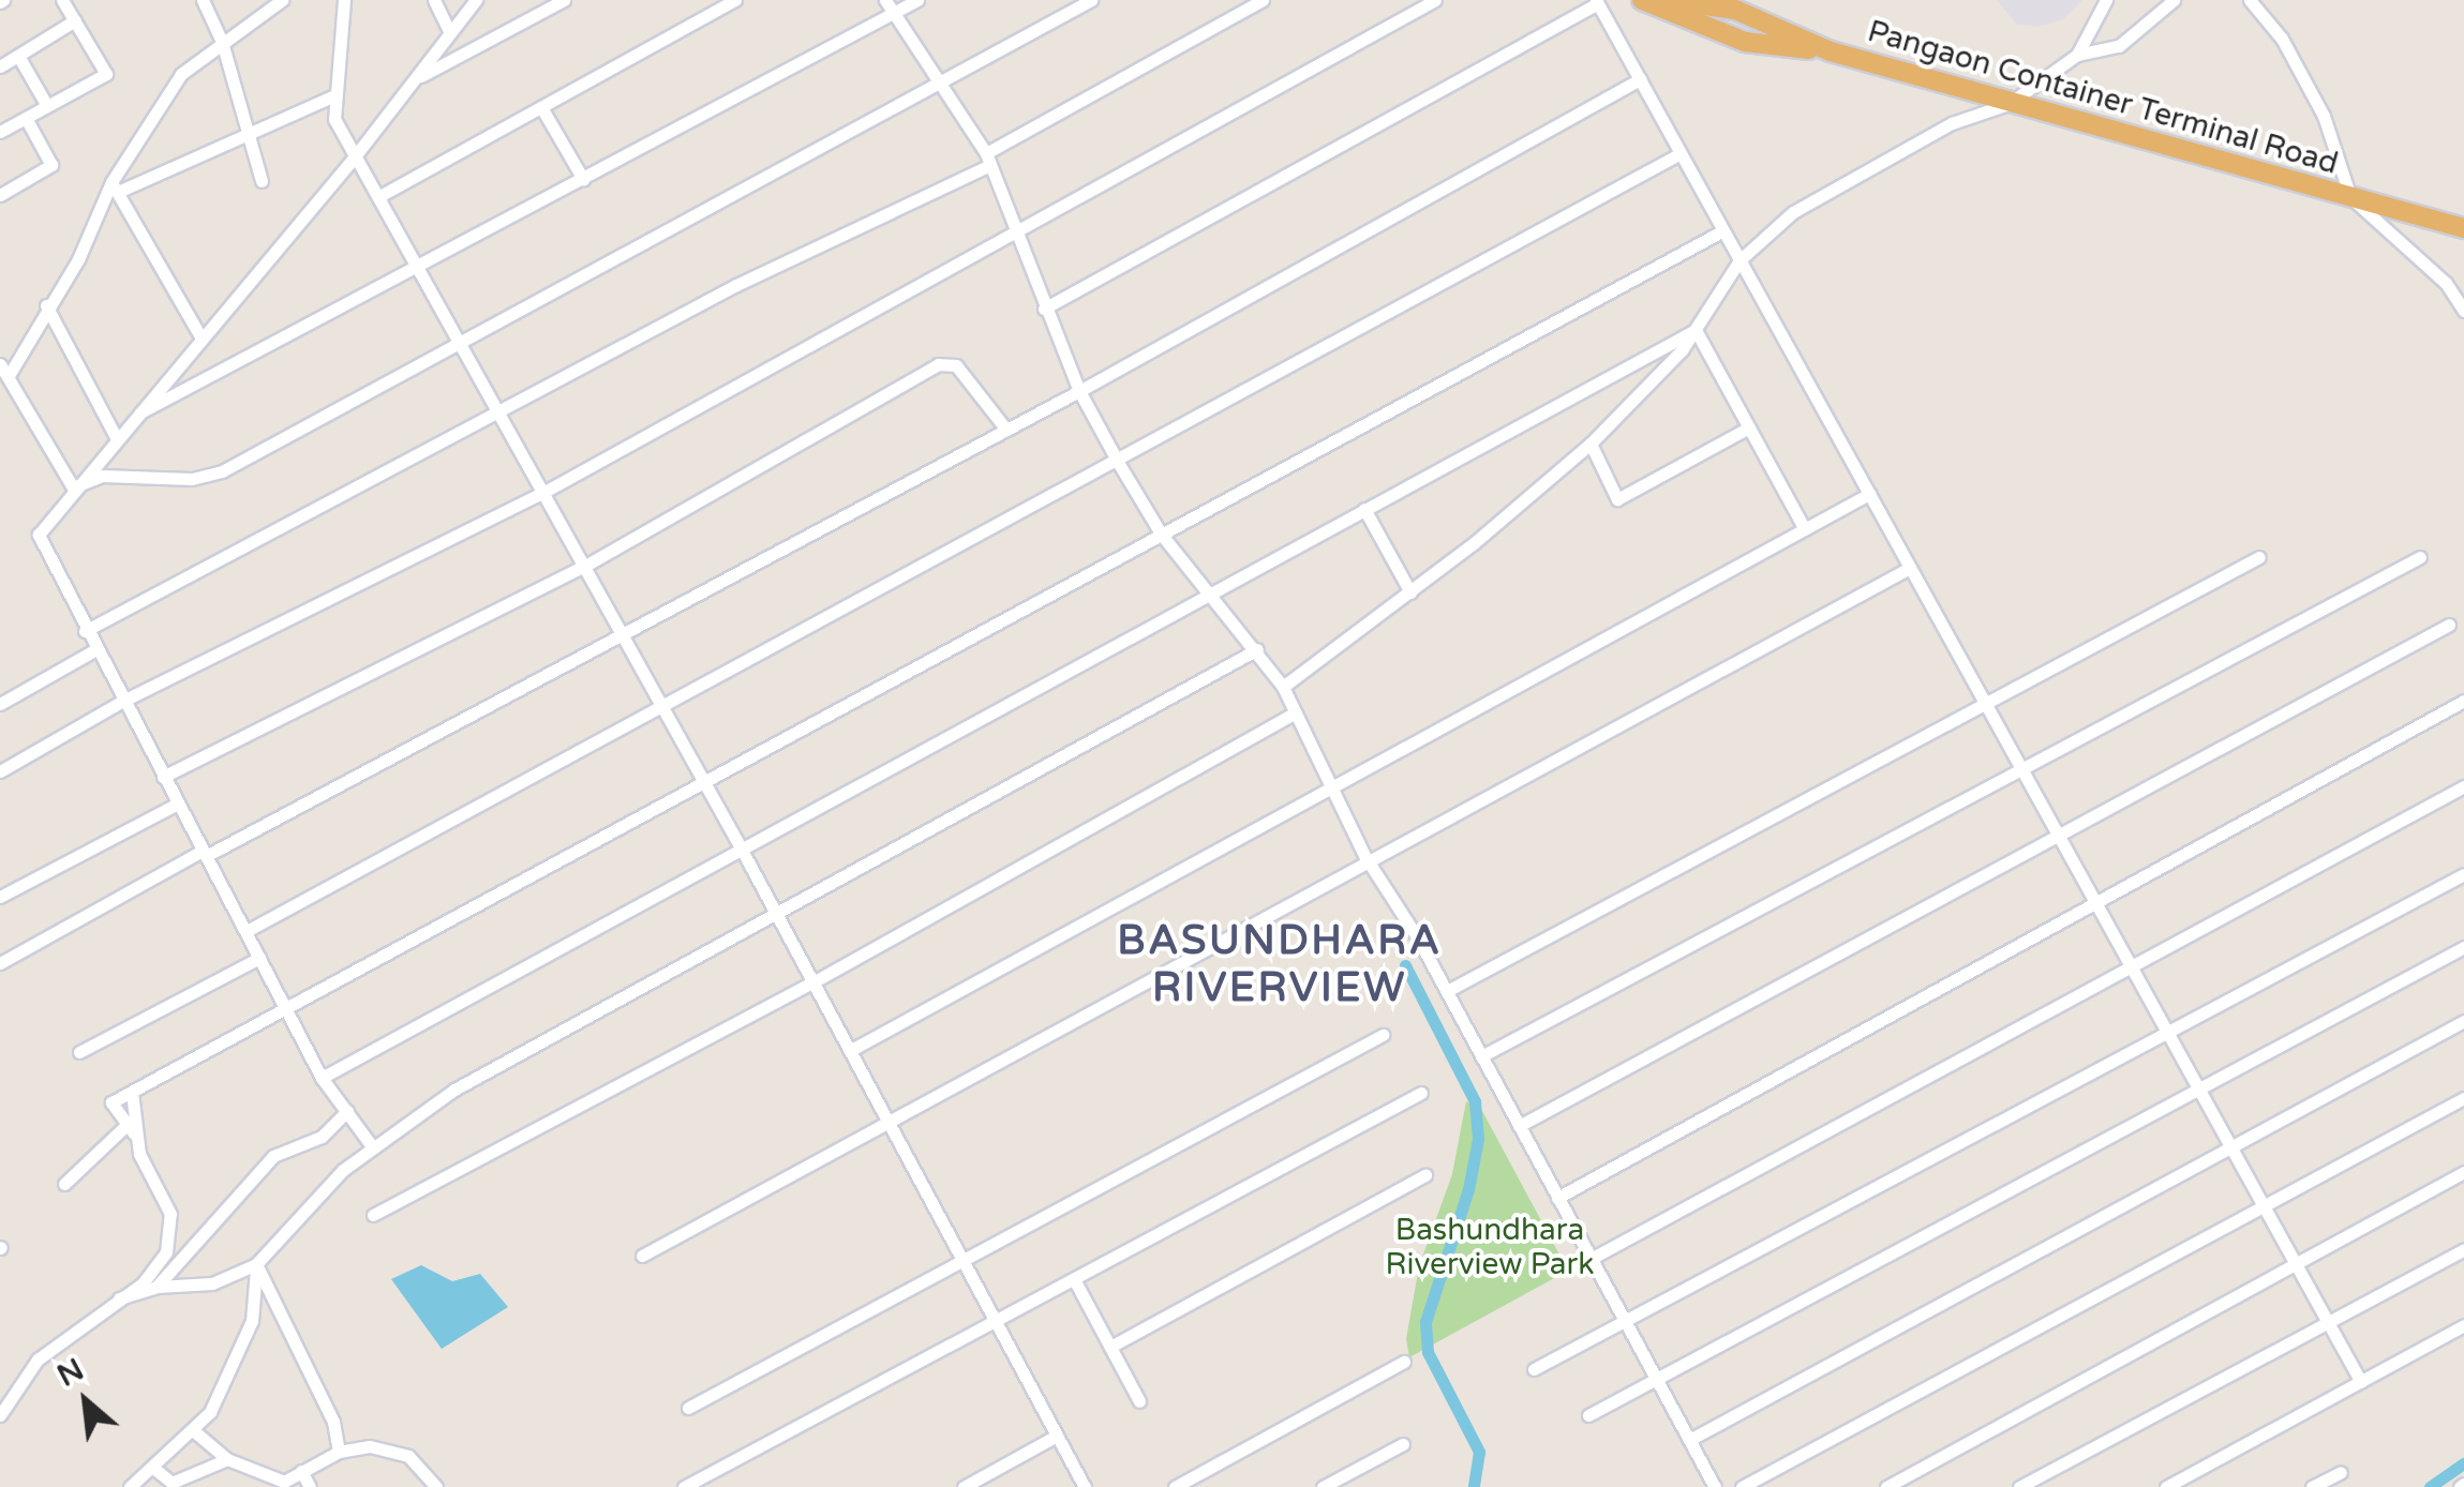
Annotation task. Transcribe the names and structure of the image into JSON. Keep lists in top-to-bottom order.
{
  "streets": {
    "highway": ["Pangaon Container Terminal Road"]
  },
  "districts": ["BASUNDHARA RIVERVIEW"],
  "parks": ["Bashundhara Riverview Park"],
  "north": "top left"
}
